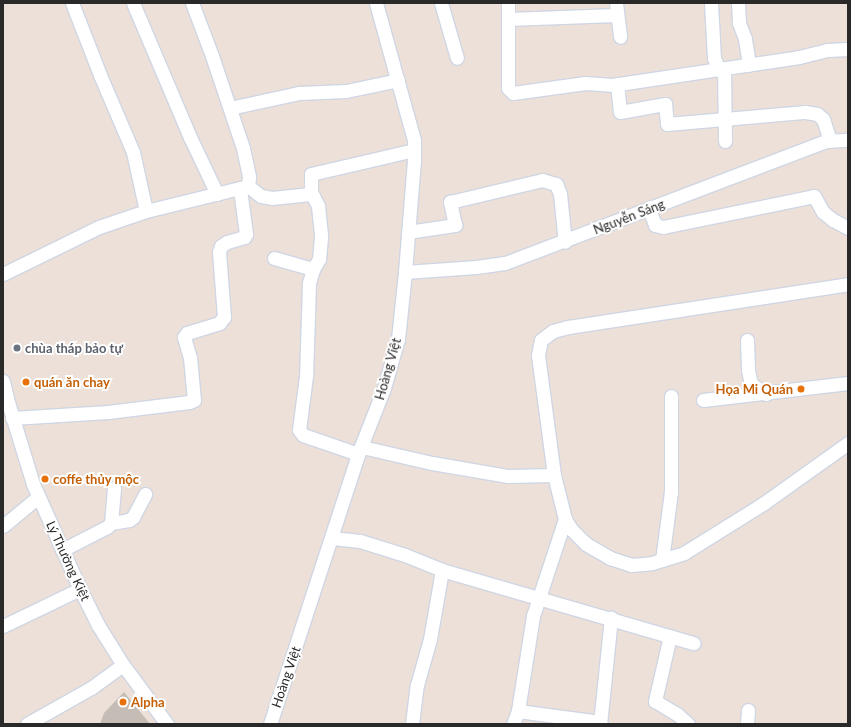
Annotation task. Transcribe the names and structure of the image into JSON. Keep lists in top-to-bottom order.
{
  "streets": {
    "street": ["Nguyễn Sáng", "Hoàng Việt", "Lý Thường Kiệt"]
  },
  "crossings": [
    ["Nguyễn Sáng", "Hoàng Việt"]
  ],
  "places": [
    "chùa tháp bảo tự",
    "quán ăn chay",
    "Họa Mi Quán",
    "coffe thủy mộc",
    "Alpha"
  ]
}
